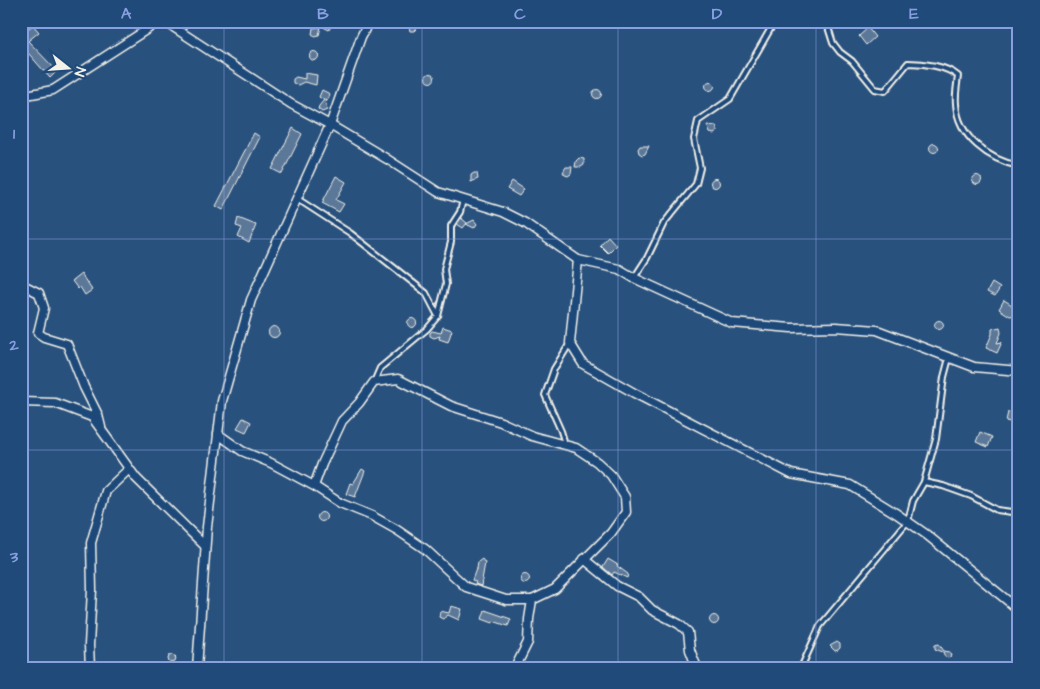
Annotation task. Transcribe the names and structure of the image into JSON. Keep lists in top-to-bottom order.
{
  "north": "right",
  "grid": {
    "columns": [
      "A",
      "B",
      "C",
      "D",
      "E"
    ],
    "rows": ["1", "2", "3"]
  }
}
